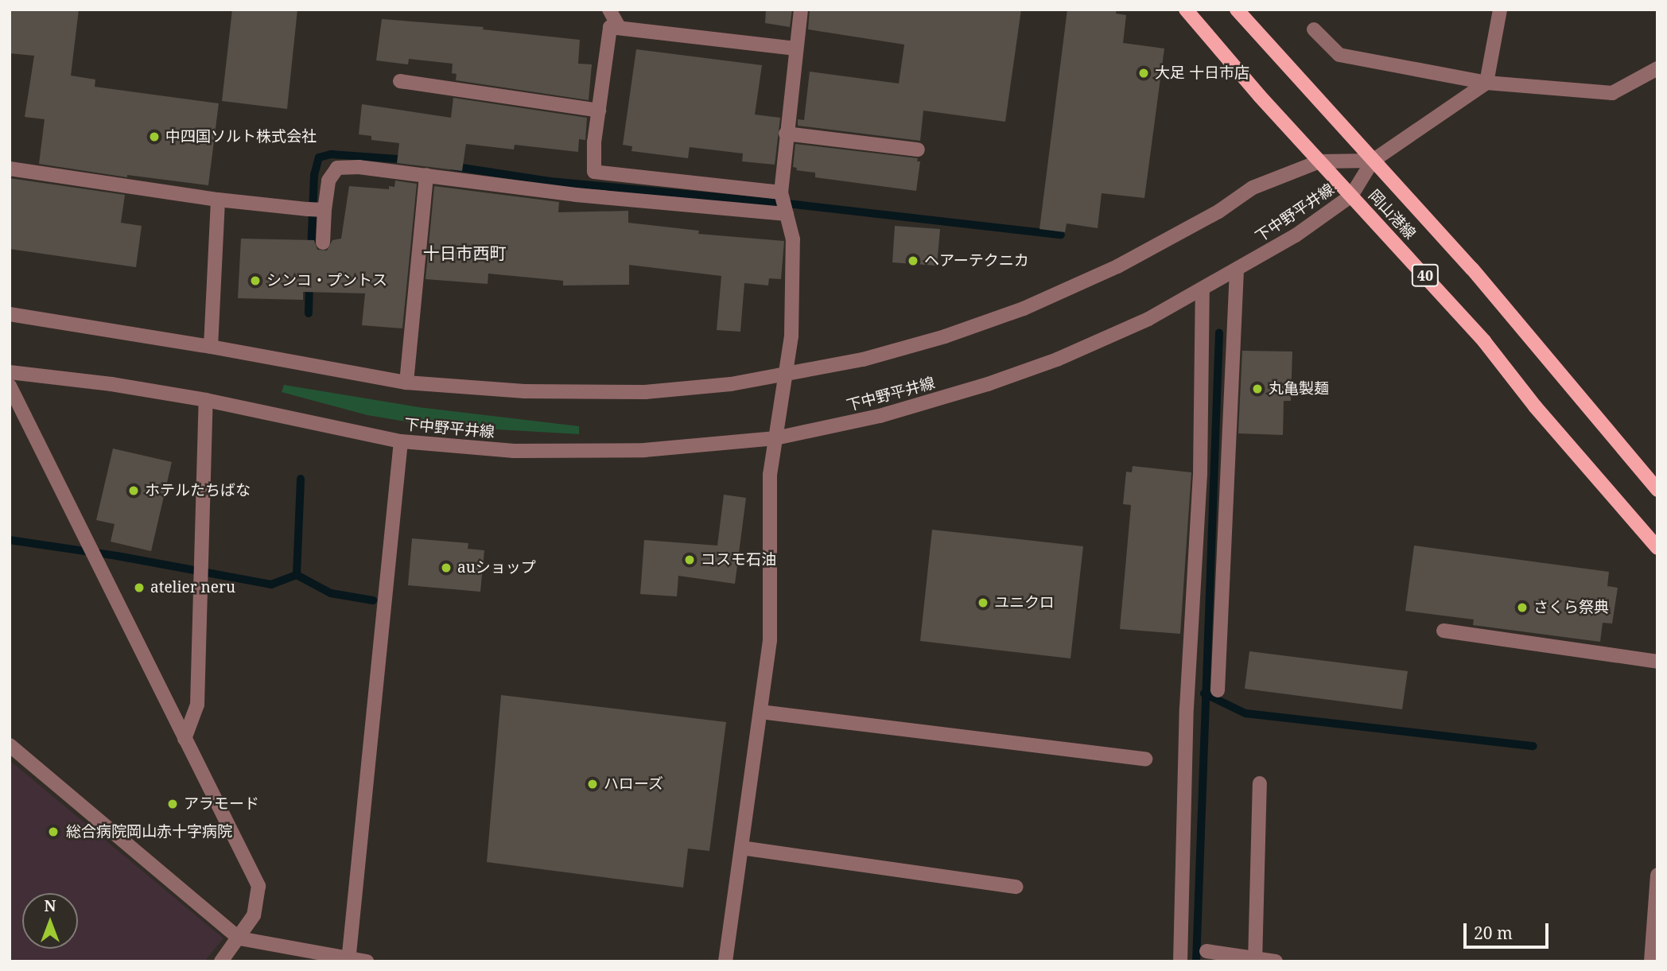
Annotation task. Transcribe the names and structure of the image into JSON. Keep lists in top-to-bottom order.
{
  "streets": {
    "main road": ["岡山港線", "40"],
    "street": ["下中野平井線"]
  },
  "crossings": [
    ["下中野平井線", "岡山港線"]
  ],
  "districts": ["十日市西町"],
  "places": [
    "大足 十日市店",
    "中四国ソルト株式会社",
    "ヘアーテクニカ",
    "シンコ・プントス",
    "丸亀製麺",
    "ホテルたちばな",
    "コスモ石油",
    "auショップ",
    "atelier neru",
    "ユニクロ",
    "さくら祭典",
    "ハローズ",
    "アラモード",
    "総合病院岡山赤十字病院"
  ],
  "scale_bar": "20 m",
  "north": "top"
}
